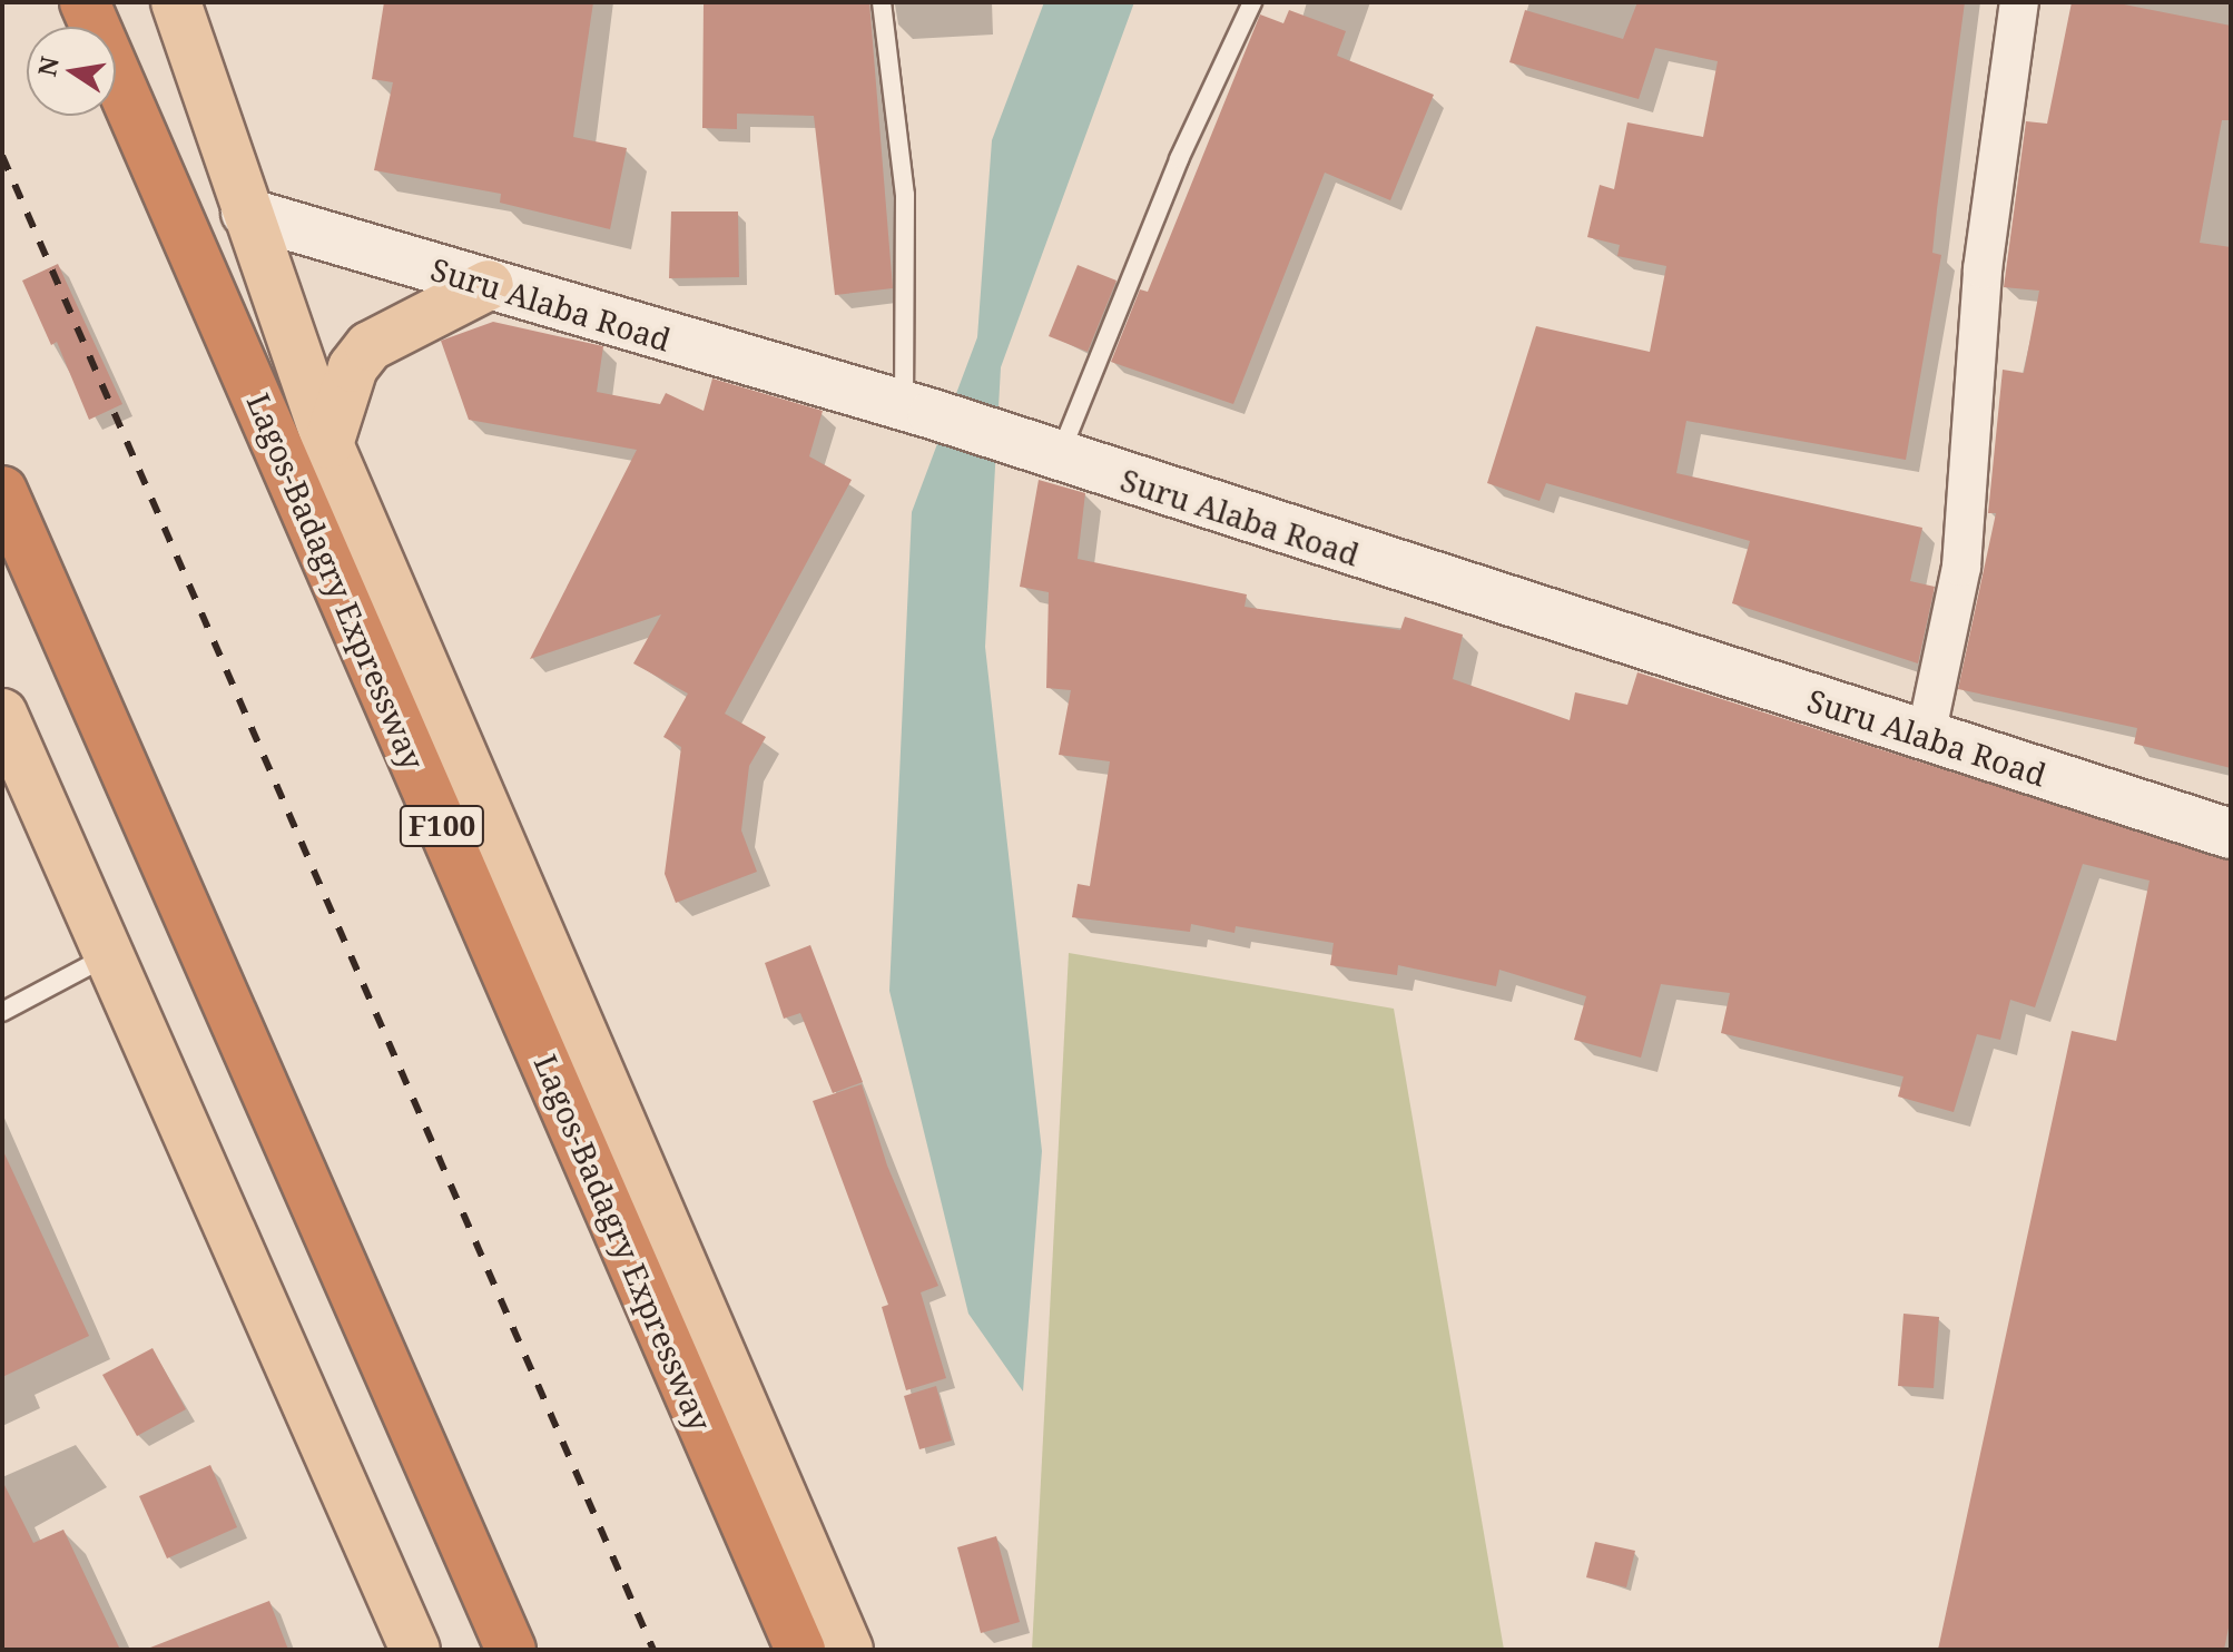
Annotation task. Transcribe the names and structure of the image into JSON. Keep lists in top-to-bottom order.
{
  "streets": {
    "highway": ["Lagos-Badagry Expressway", "F100"],
    "street": ["Suru Alaba Road"]
  },
  "crossings": [
    ["Suru Alaba Road", "Lagos-Badagry Expressway"]
  ],
  "north": "left"
}
